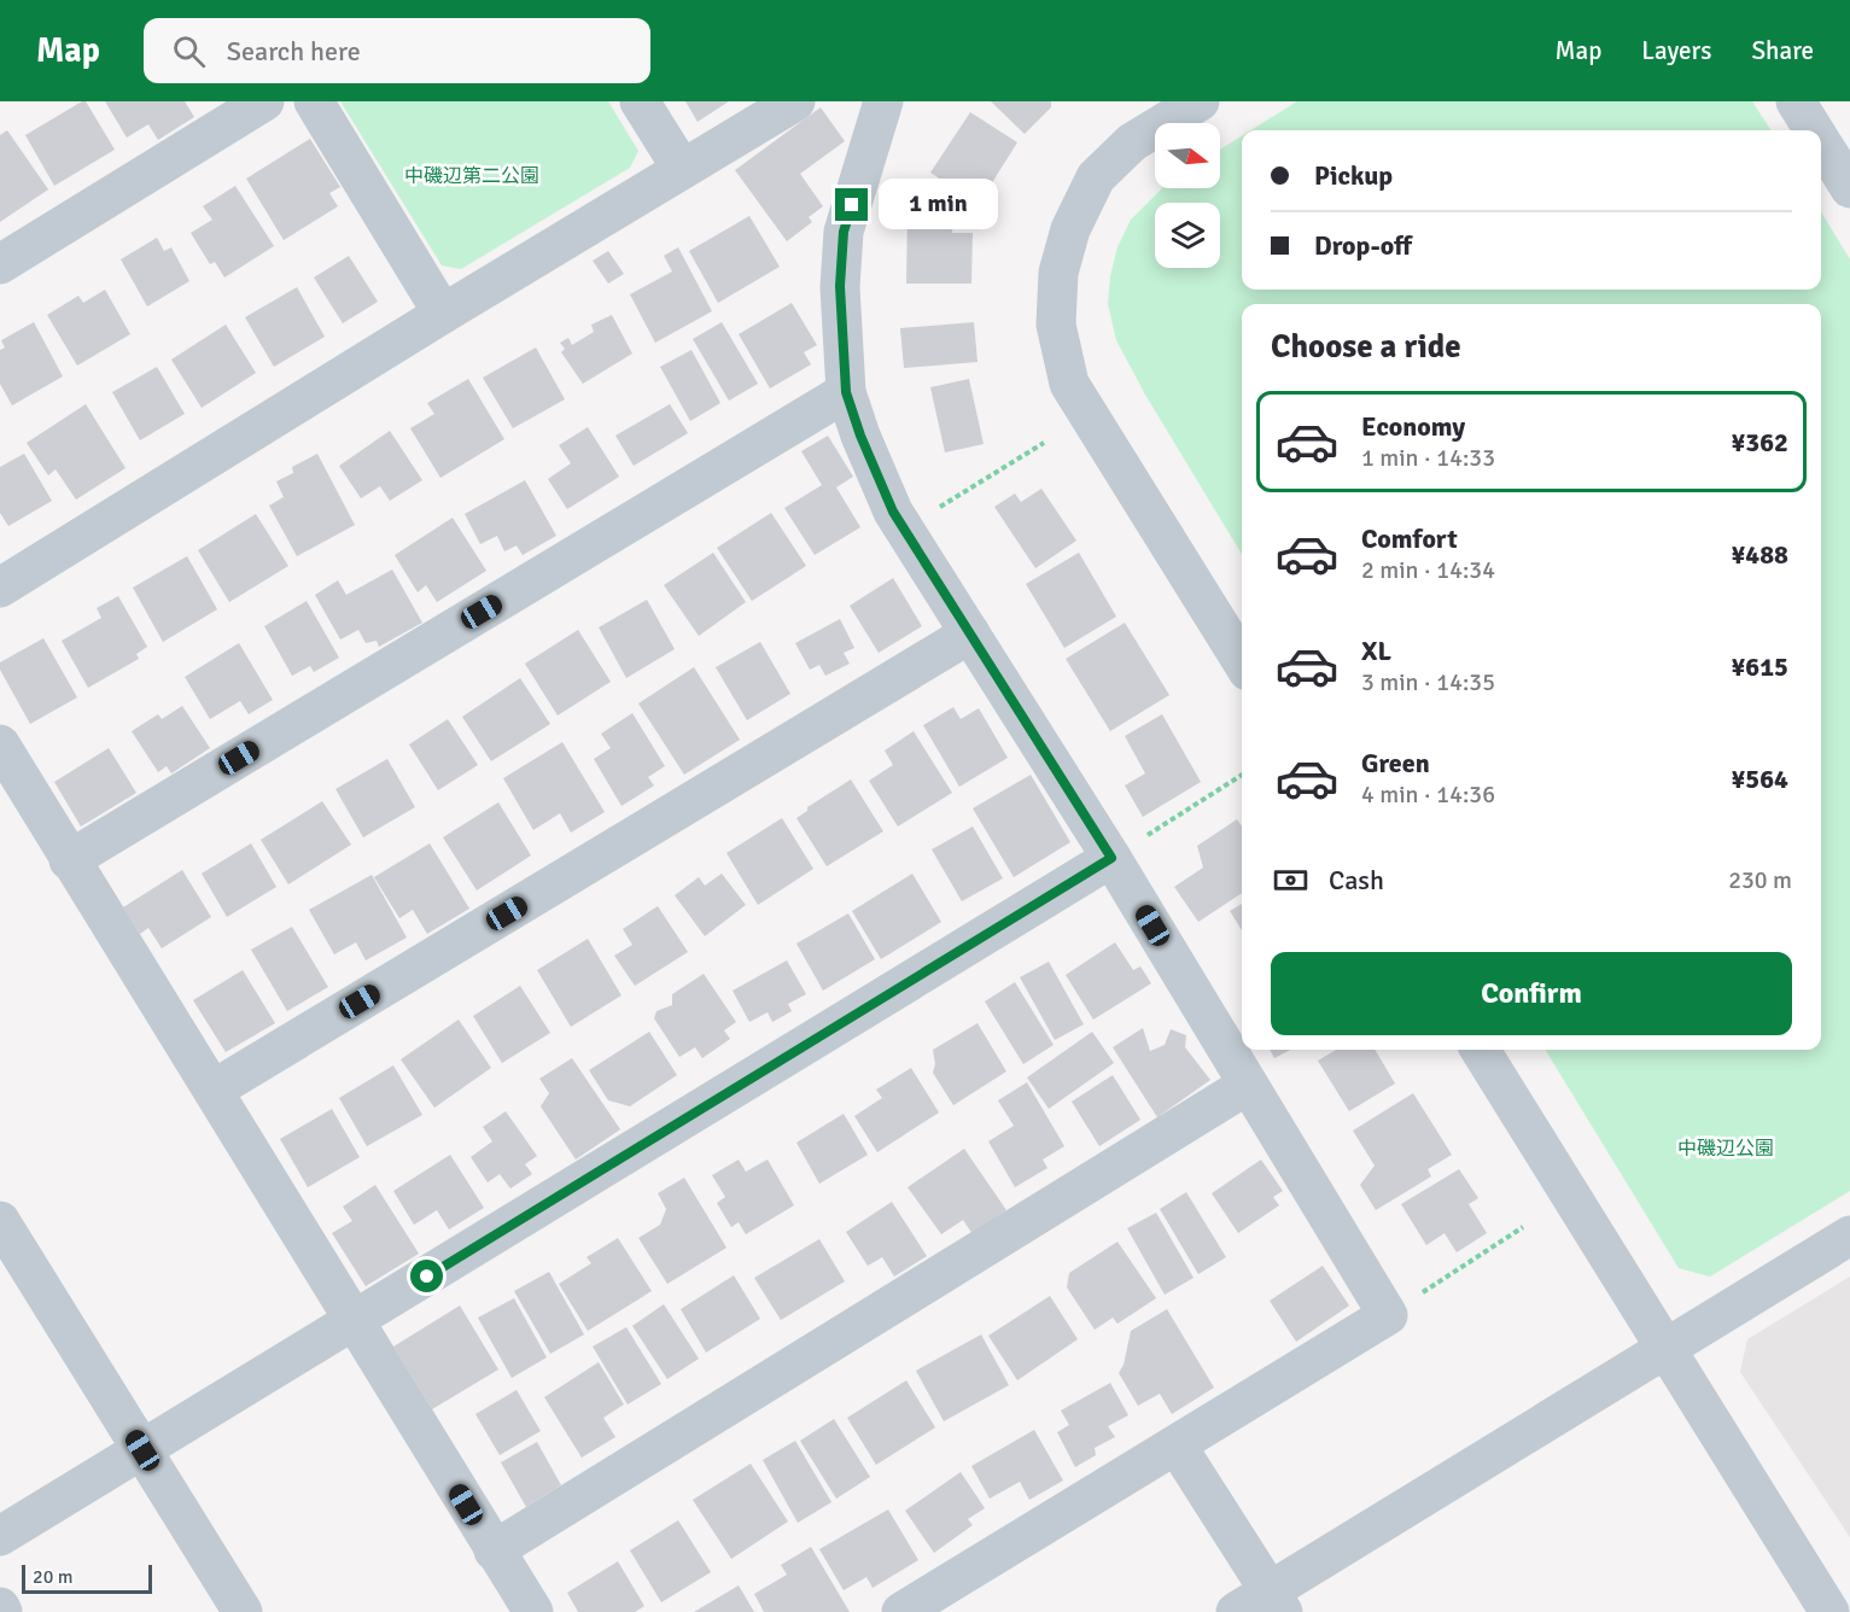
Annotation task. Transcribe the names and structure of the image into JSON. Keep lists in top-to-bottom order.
{
  "parks": ["中磯辺第二公園", "中磯辺公園"],
  "scale_bar": "20 m",
  "north": "right",
  "page": {
    "header": "Map",
    "search": "Search here",
    "nav": ["Map", "Layers", "Share"],
    "banner": ["Pickup", "Drop-off"],
    "bubble": "1 min",
    "heading": "Choose a ride",
    "list": [
      {
        "name": "Economy",
        "note": "1 min · 14:33",
        "value": "¥362"
      },
      {
        "name": "Comfort",
        "note": "2 min · 14:34",
        "value": "¥488"
      },
      {
        "name": "XL",
        "note": "3 min · 14:35",
        "value": "¥615"
      },
      {
        "name": "Green",
        "note": "4 min · 14:36",
        "value": "¥564"
      }
    ],
    "pay": ["Cash", "230 m"],
    "buttons": "Confirm",
    "scale": "20 m"
  }
}
